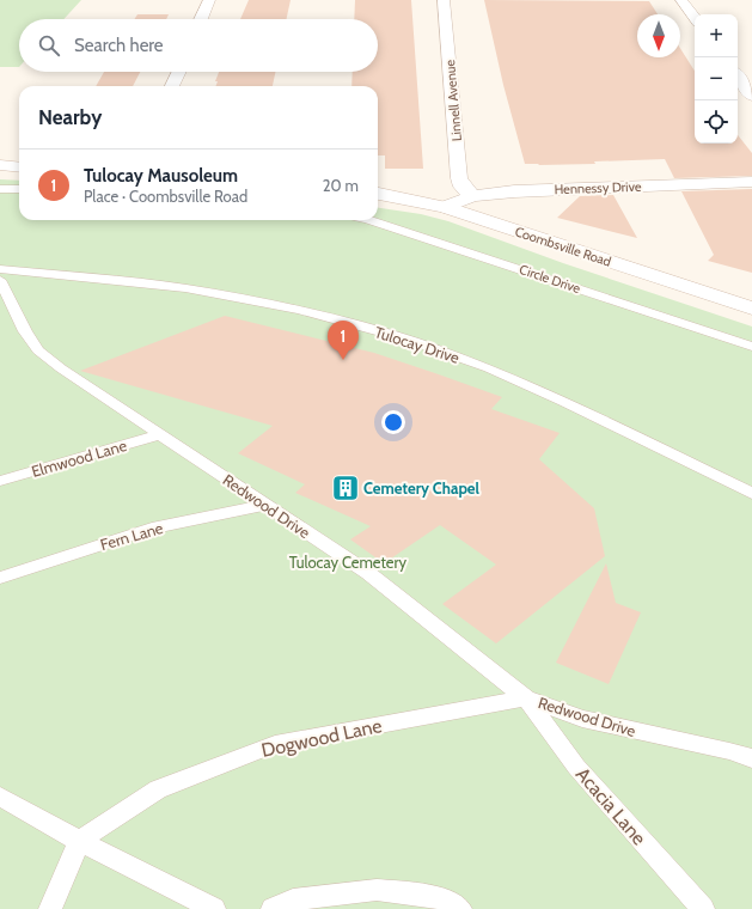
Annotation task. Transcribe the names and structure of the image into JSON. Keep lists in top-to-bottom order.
{
  "streets": {
    "street": ["Linnell Avenue", "Hennessy Drive", "Coombsville Road"],
    "lane": [
      "Circle Drive",
      "Tulocay Drive",
      "Elmwood Lane",
      "Redwood Drive",
      "Fern Lane",
      "Dogwood Lane",
      "Acacia Lane"
    ]
  },
  "crossings": [
    ["Linnell Avenue", "Hennessy Drive"],
    ["Hennessy Drive", "Coombsville Road"],
    ["Elmwood Lane", "Redwood Drive"],
    ["Redwood Drive", "Fern Lane"],
    ["Redwood Drive", "Dogwood Lane"],
    ["Redwood Drive", "Acacia Lane"],
    ["Dogwood Lane", "Acacia Lane"]
  ],
  "parks": ["Tulocay Cemetery"],
  "places": {
    "building": ["Cemetery Chapel"]
  },
  "north": "bottom",
  "page": {
    "map_buttons": ["+", "−"],
    "search": "Search here",
    "heading": "Nearby",
    "list": [
      {
        "mark": "1",
        "name": "Tulocay Mausoleum",
        "note": "Place · Coombsville Road",
        "value": "20 m"
      }
    ],
    "pins": "1"
  }
}
